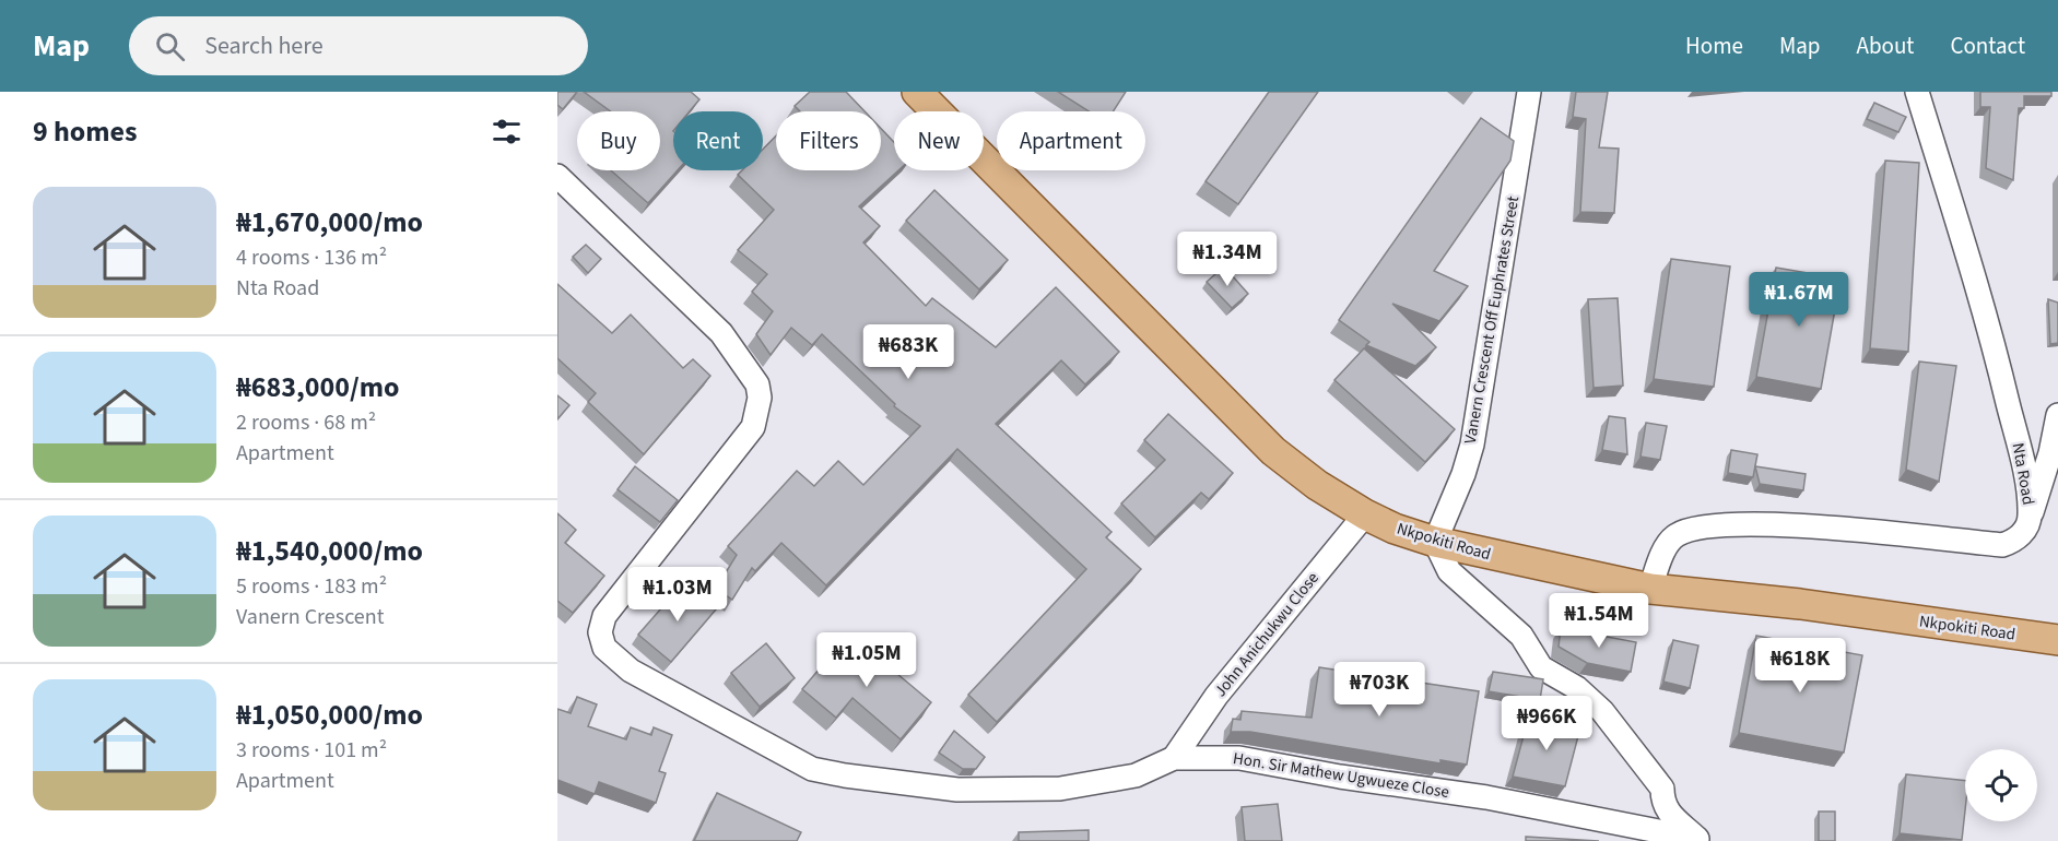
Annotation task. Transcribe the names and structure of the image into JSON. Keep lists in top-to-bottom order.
{
  "streets": {
    "main road": ["Nkpokiti Road"],
    "street": [
      "Vanern Crescent Off Euphrates Street",
      "Nta Road",
      "John Anichukwu Close",
      "Hon. Sir Mathew Ugwueze Close"
    ]
  },
  "crossings": [
    ["Vanern Crescent Off Euphrates Street", "Nkpokiti Road"],
    ["Nta Road", "Nkpokiti Road"],
    ["Nkpokiti Road", "John Anichukwu Close"],
    ["John Anichukwu Close", "Hon. Sir Mathew Ugwueze Close"]
  ],
  "page": {
    "header": "Map",
    "search": "Search here",
    "nav": [
      "Home",
      "Map",
      "About",
      "Contact"
    ],
    "heading": "9 homes",
    "chip": [
      "Buy",
      "Rent",
      "Filters",
      "New",
      "Apartment"
    ],
    "list": [
      {
        "name": "₦1,670,000/mo",
        "note": "4 rooms · 136 m² · Nta Road"
      },
      {
        "name": "₦683,000/mo",
        "note": "2 rooms · 68 m² · Apartment"
      },
      {
        "name": "₦1,540,000/mo",
        "note": "5 rooms · 183 m² · Vanern Crescent"
      },
      {
        "name": "₦1,050,000/mo",
        "note": "3 rooms · 101 m² · Apartment"
      }
    ],
    "price": [
      "₦1.34M",
      "₦1.67M",
      "₦683K",
      "₦1.03M",
      "₦1.54M",
      "₦1.05M",
      "₦618K",
      "₦703K",
      "₦966K"
    ]
  }
}
